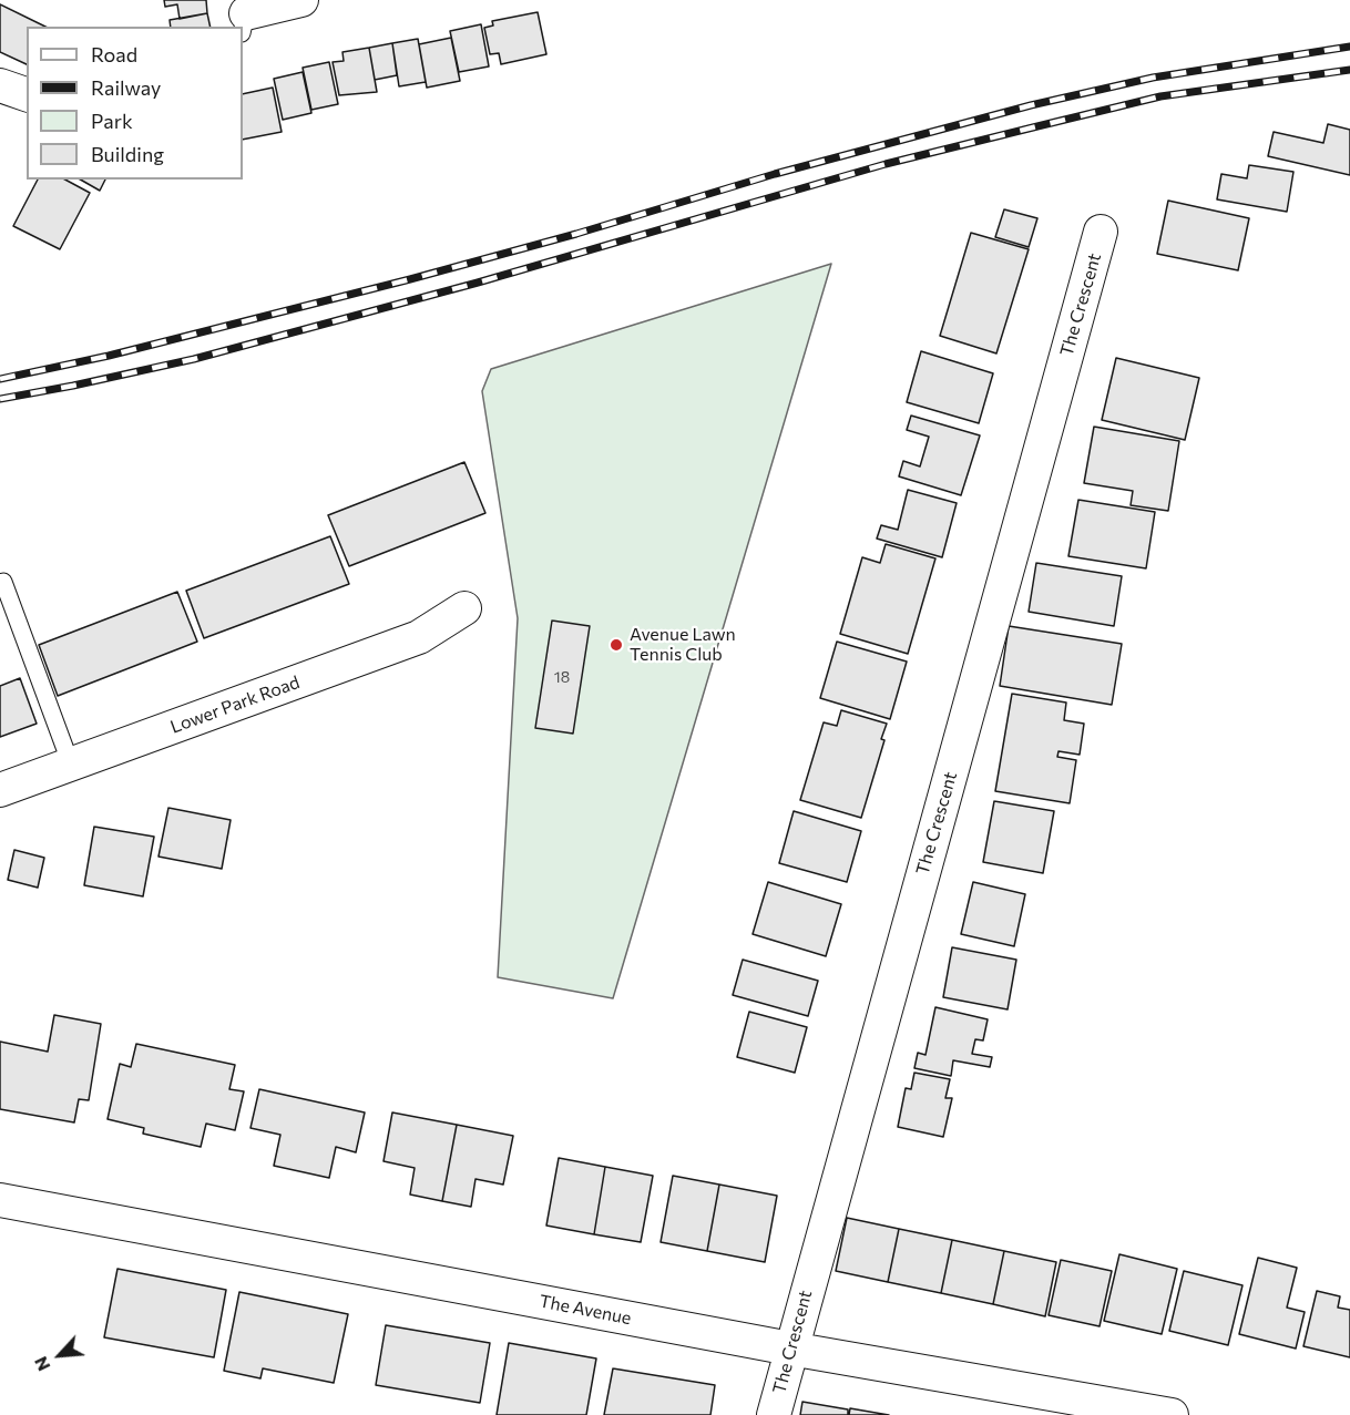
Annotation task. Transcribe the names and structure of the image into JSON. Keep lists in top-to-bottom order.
{
  "streets": {
    "street": ["The Crescent", "Lower Park Road", "The Avenue"]
  },
  "crossings": [
    ["The Crescent", "The Avenue"]
  ],
  "places": ["Avenue Lawn Tennis Club"],
  "house_numbers": ["18"],
  "legend": [
    "Road",
    "Railway",
    "Park",
    "Building"
  ],
  "north": "bottom left"
}
